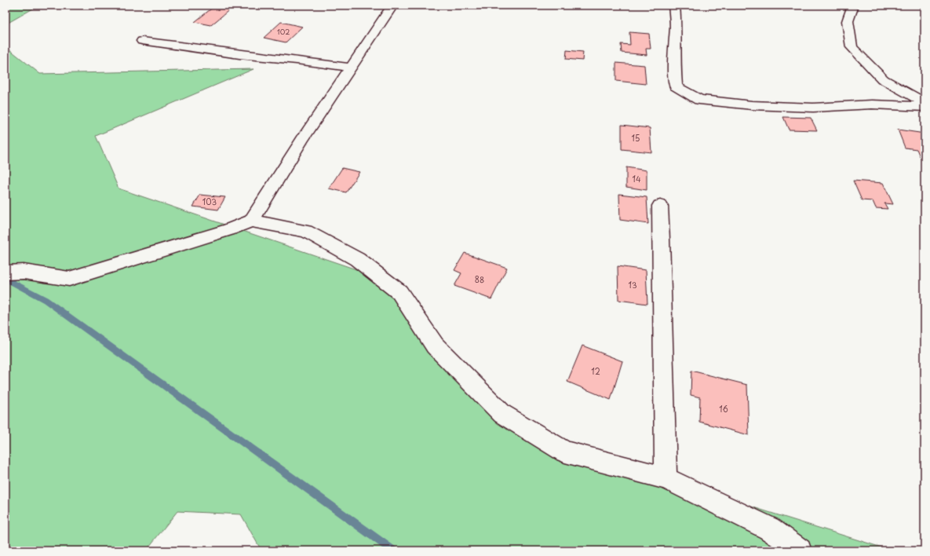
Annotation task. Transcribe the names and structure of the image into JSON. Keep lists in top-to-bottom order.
{
  "house_numbers": [
    "102",
    "15",
    "14",
    "103",
    "88",
    "13",
    "12",
    "16"
  ]
}
